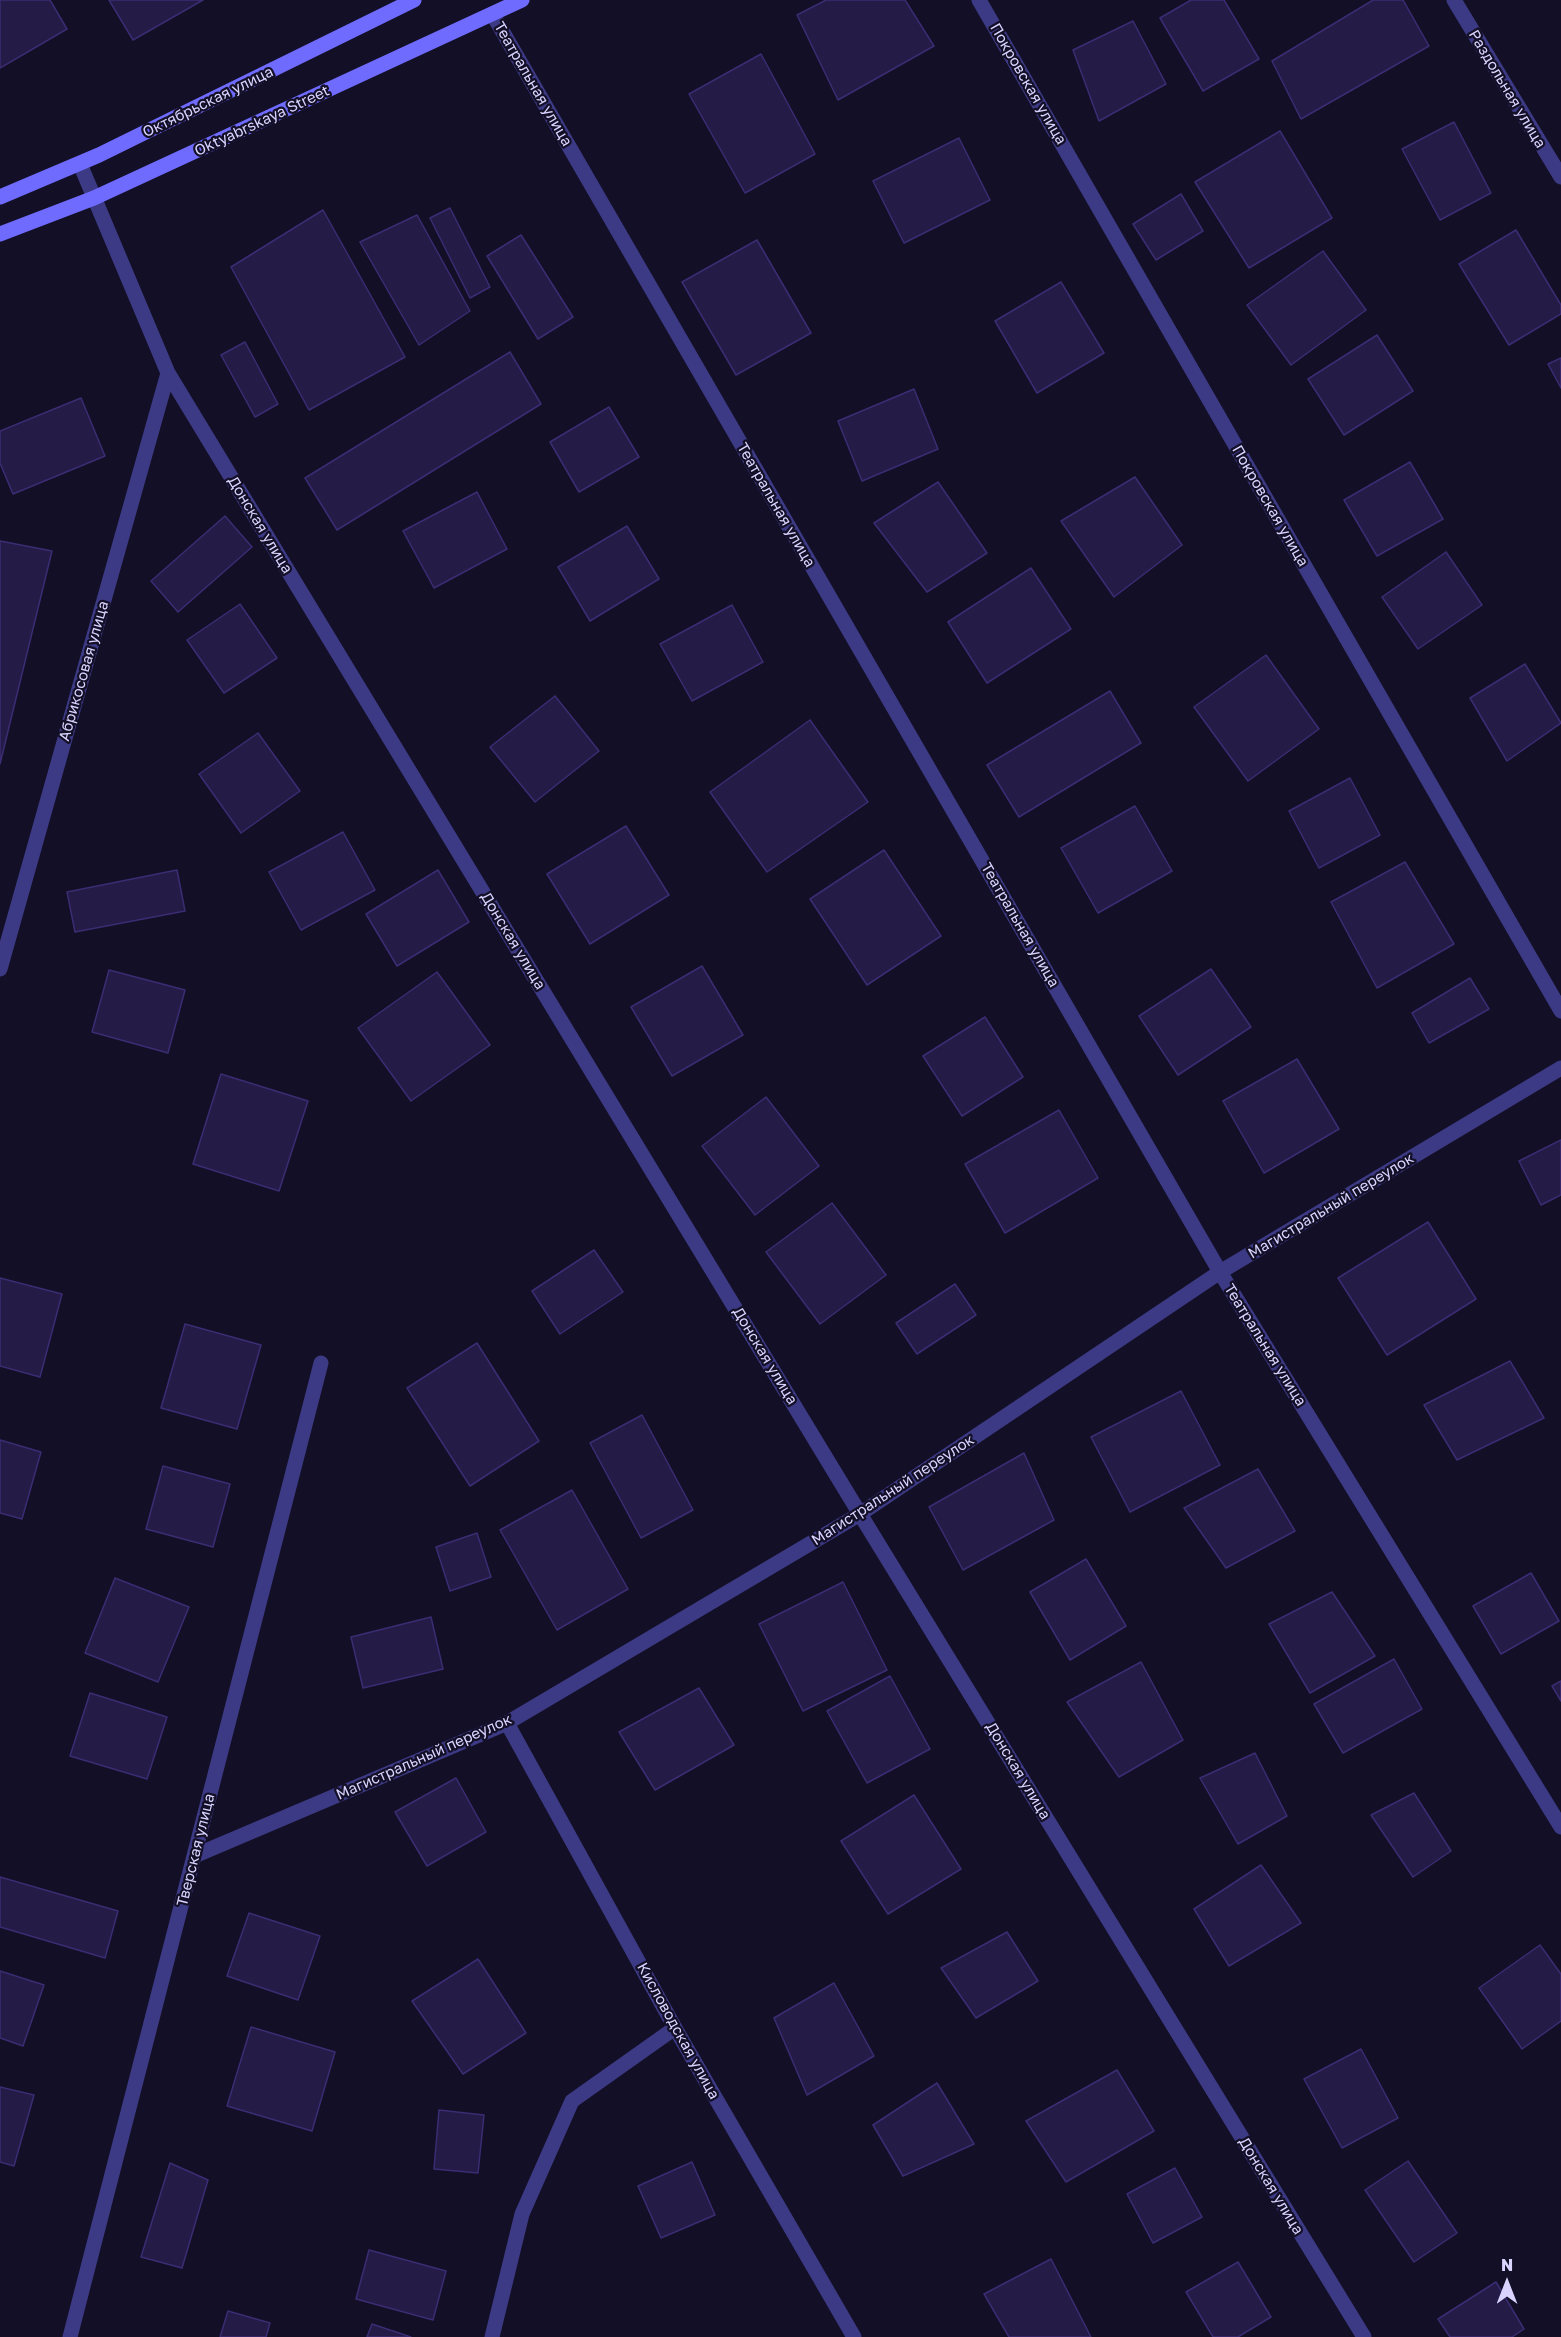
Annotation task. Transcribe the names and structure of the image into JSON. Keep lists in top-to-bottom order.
{
  "streets": {
    "main road": ["Октябрьская улица", "Oktyabrskaya Street"],
    "street": [
      "Театральная улица",
      "Покровская улица",
      "Раздольная улица",
      "Донская улица",
      "Абрикосовая улица",
      "Магистральный переулок",
      "Тверская улица",
      "Кисловодская улица"
    ]
  },
  "crossings": [
    ["Театральная улица", "Oktyabrskaya Street"],
    ["Театральная улица", "Магистральный переулок"],
    ["Октябрьская улица", "Донская улица"],
    ["Oktyabrskaya Street", "Донская улица"],
    ["Донская улица", "Абрикосовая улица"],
    ["Донская улица", "Магистральный переулок"],
    ["Магистральный переулок", "Тверская улица"],
    ["Магистральный переулок", "Кисловодская улица"]
  ],
  "north": "top"
}
